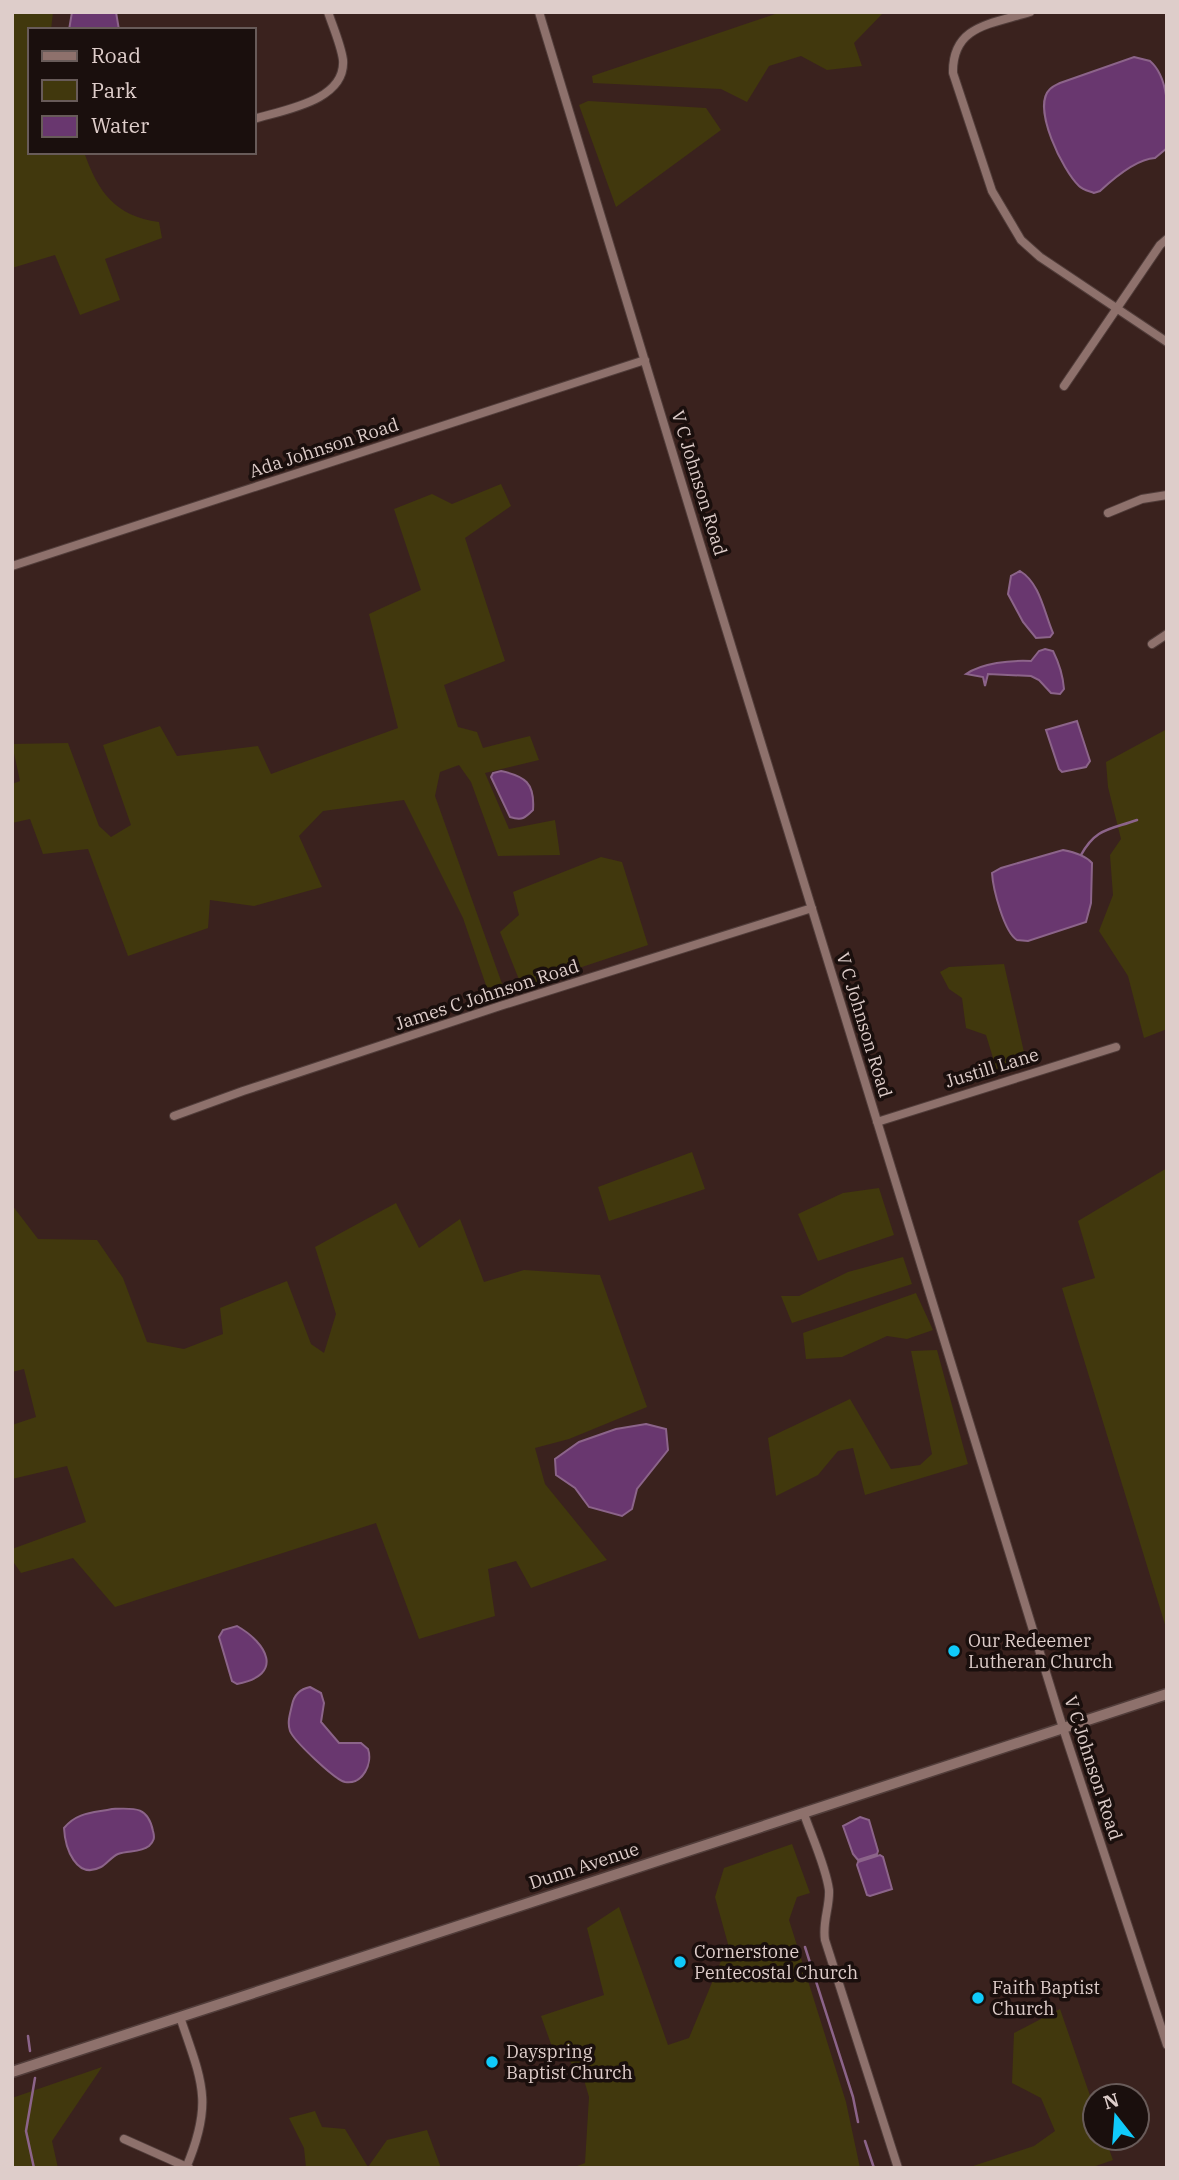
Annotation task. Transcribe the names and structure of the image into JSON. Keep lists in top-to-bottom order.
{
  "streets": {
    "main road": ["Dunn Avenue"],
    "street": [
      "Ada Johnson Road",
      "V C Johnson Road",
      "James C Johnson Road",
      "Justill Lane"
    ]
  },
  "crossings": [
    ["Ada Johnson Road", "V C Johnson Road"],
    ["V C Johnson Road", "James C Johnson Road"],
    ["V C Johnson Road", "Justill Lane"],
    ["V C Johnson Road", "Dunn Avenue"]
  ],
  "places": [
    "Our Redeemer Lutheran Church",
    "Cornerstone Pentecostal Church",
    "Faith Baptist Church",
    "Dayspring Baptist Church"
  ],
  "legend": ["Road", "Park", "Water"],
  "north": "top"
}
